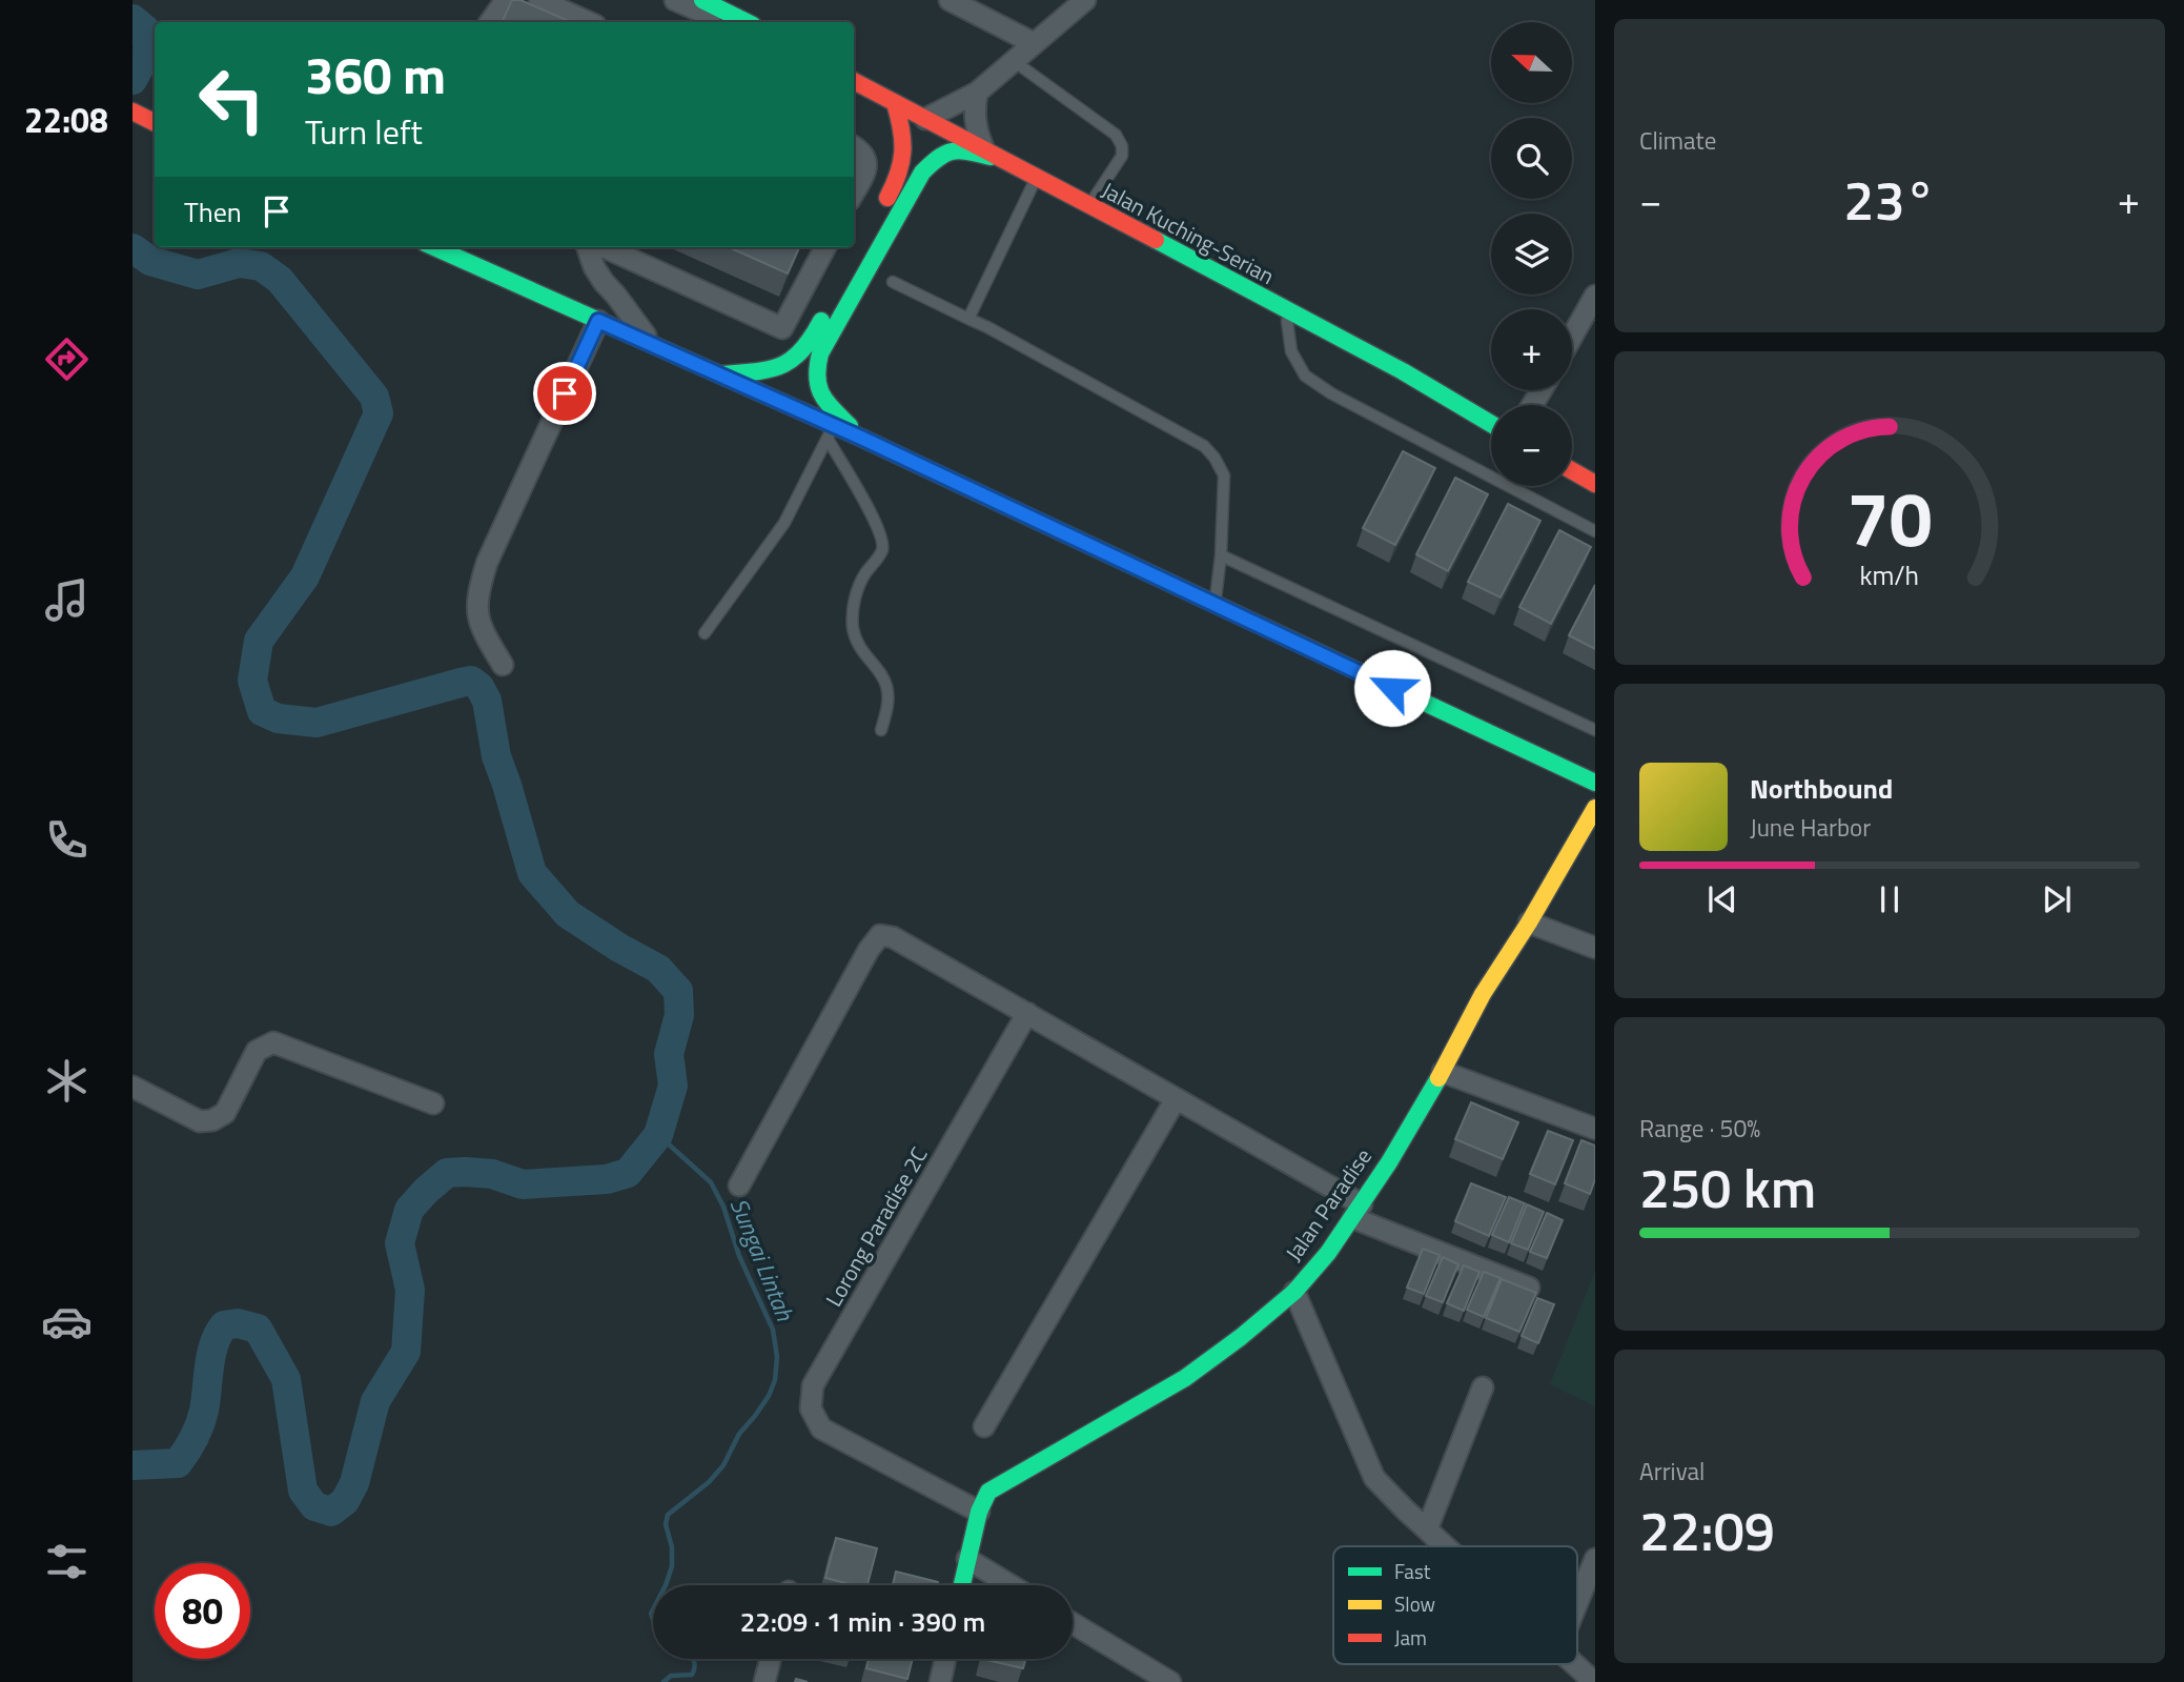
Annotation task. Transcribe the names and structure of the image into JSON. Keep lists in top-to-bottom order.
{
  "streets": {
    "main road": ["Jalan Kuching-Serian", "Jalan Paradise"],
    "street": ["Lorong Paradise 2C"]
  },
  "crossings": [
    ["Jalan Paradise", "Lorong Paradise 2C"]
  ],
  "water": ["Sungai Lintah"],
  "legend": ["Fast", "Slow", "Jam"],
  "north": "left",
  "page": {
    "tabs": "22:08",
    "tile": [
      "Climate",
      ["Range · 50%", "250 km"],
      ["Arrival", "22:09"]
    ],
    "map_buttons": ["+", "−"],
    "turn": ["360 m", "Turn left"],
    "heat": ["−", "23°", "+"],
    "then": "Then",
    "song": ["Northbound", "June Harbor"],
    "limit": "80",
    "trip": "22:09 · 1 min · 390 m",
    "gauge": ["70", "km/h"]
  }
}
